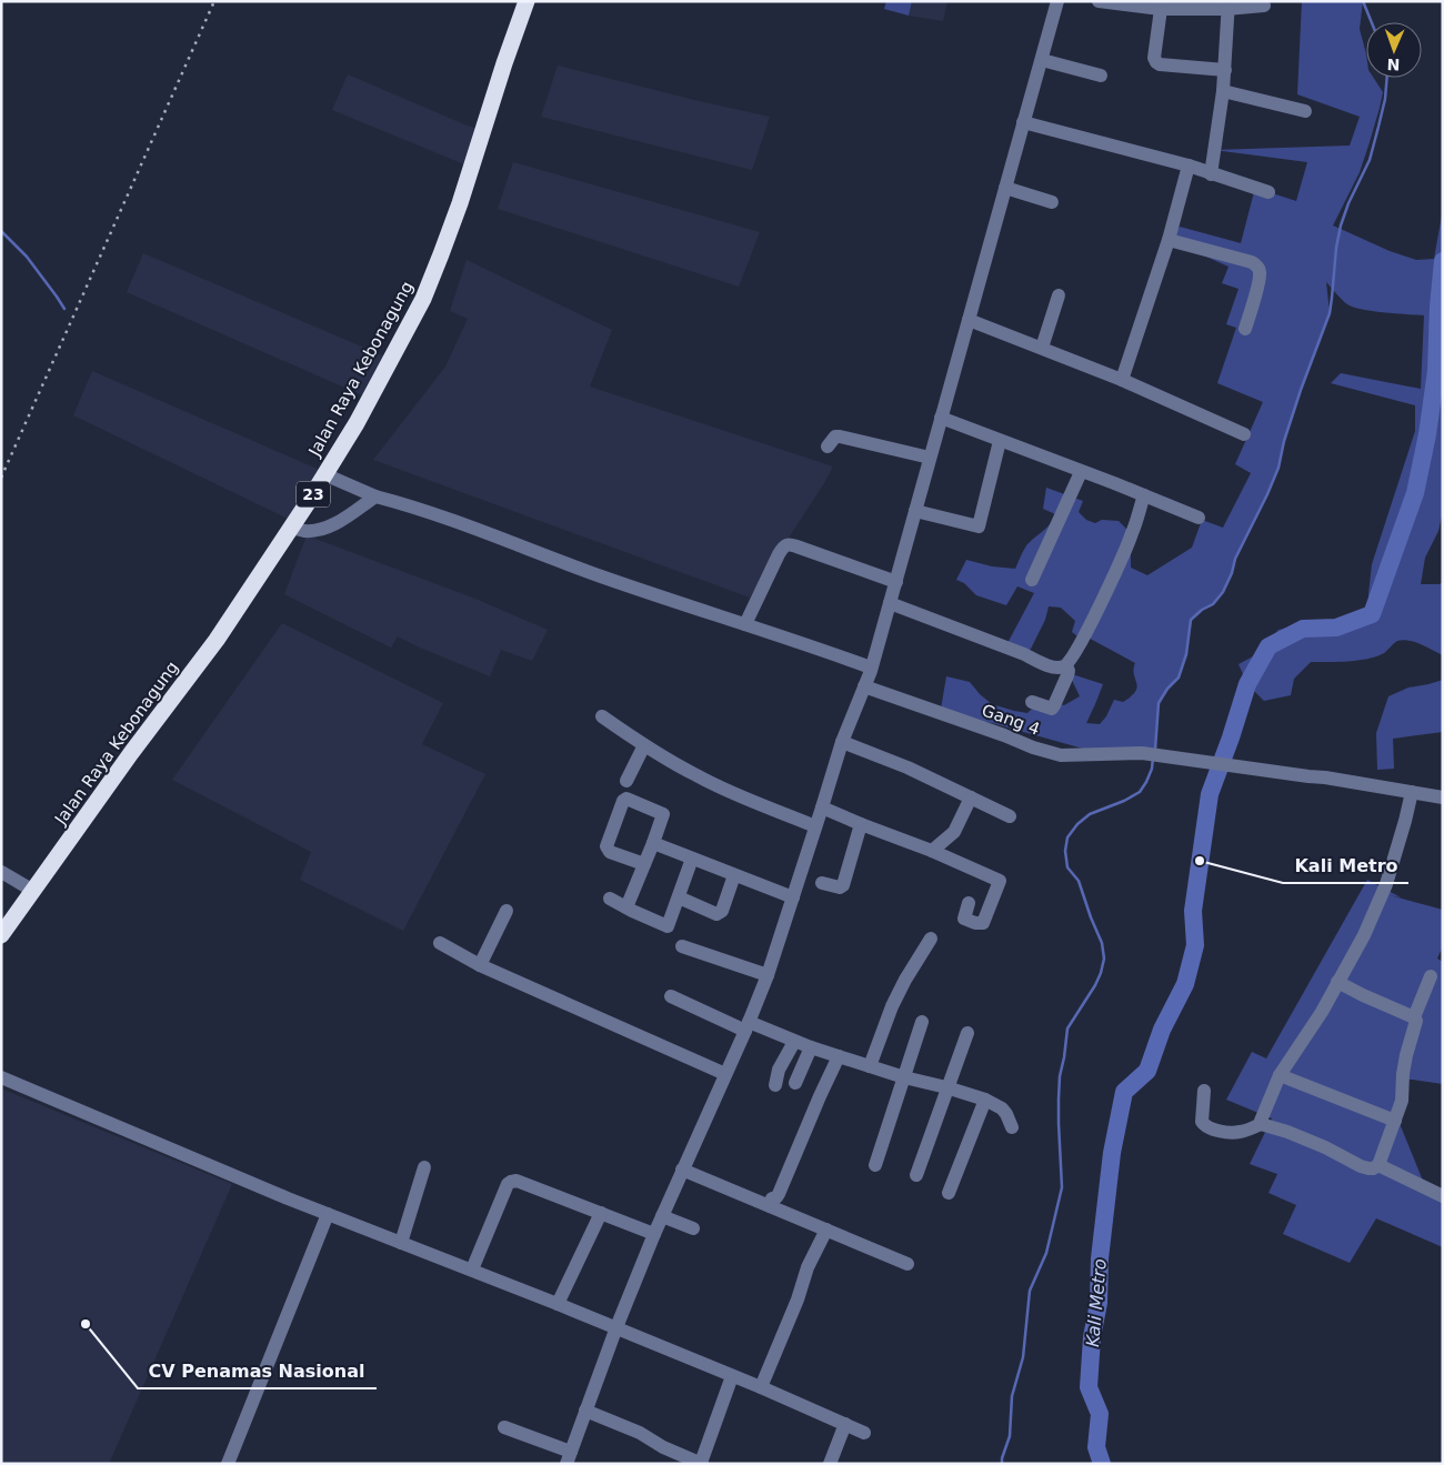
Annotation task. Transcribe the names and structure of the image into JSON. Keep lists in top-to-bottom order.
{
  "streets": {
    "highway": ["Jalan Raya Kebonagung", "23"],
    "street": ["Gang 4"]
  },
  "crossings": [
    ["Jalan Raya Kebonagung", "Gang 4"]
  ],
  "water": ["Kali Metro"],
  "places": ["Kali Metro", "CV Penamas Nasional"],
  "north": "bottom"
}
